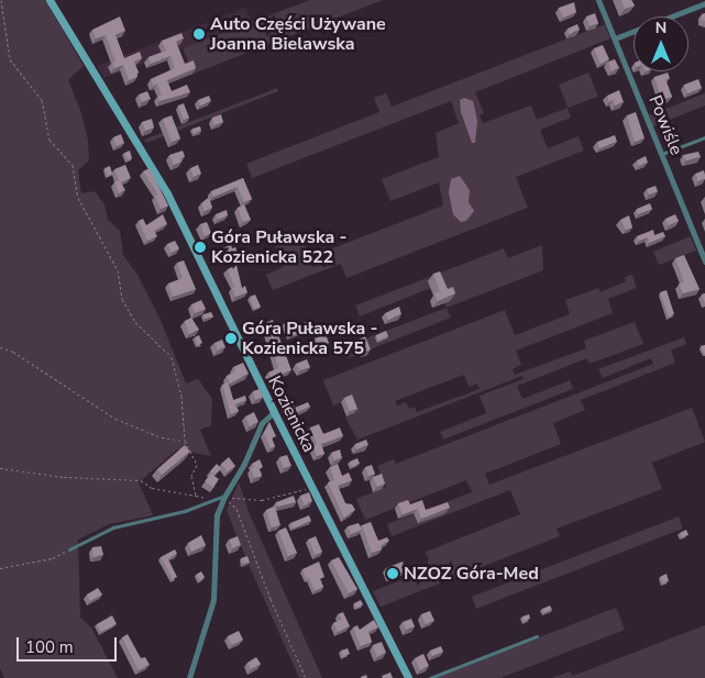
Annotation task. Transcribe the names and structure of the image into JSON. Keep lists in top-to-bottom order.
{
  "streets": {
    "main road": ["Kozienicka"],
    "street": ["Powiśle"]
  },
  "places": [
    "Auto Części Używane Joanna Bielawska",
    "Góra Puławska - Kozienicka 522",
    "Góra Puławska - Kozienicka 575",
    "NZOZ Góra-Med"
  ],
  "scale_bar": "100 m",
  "north": "top"
}
